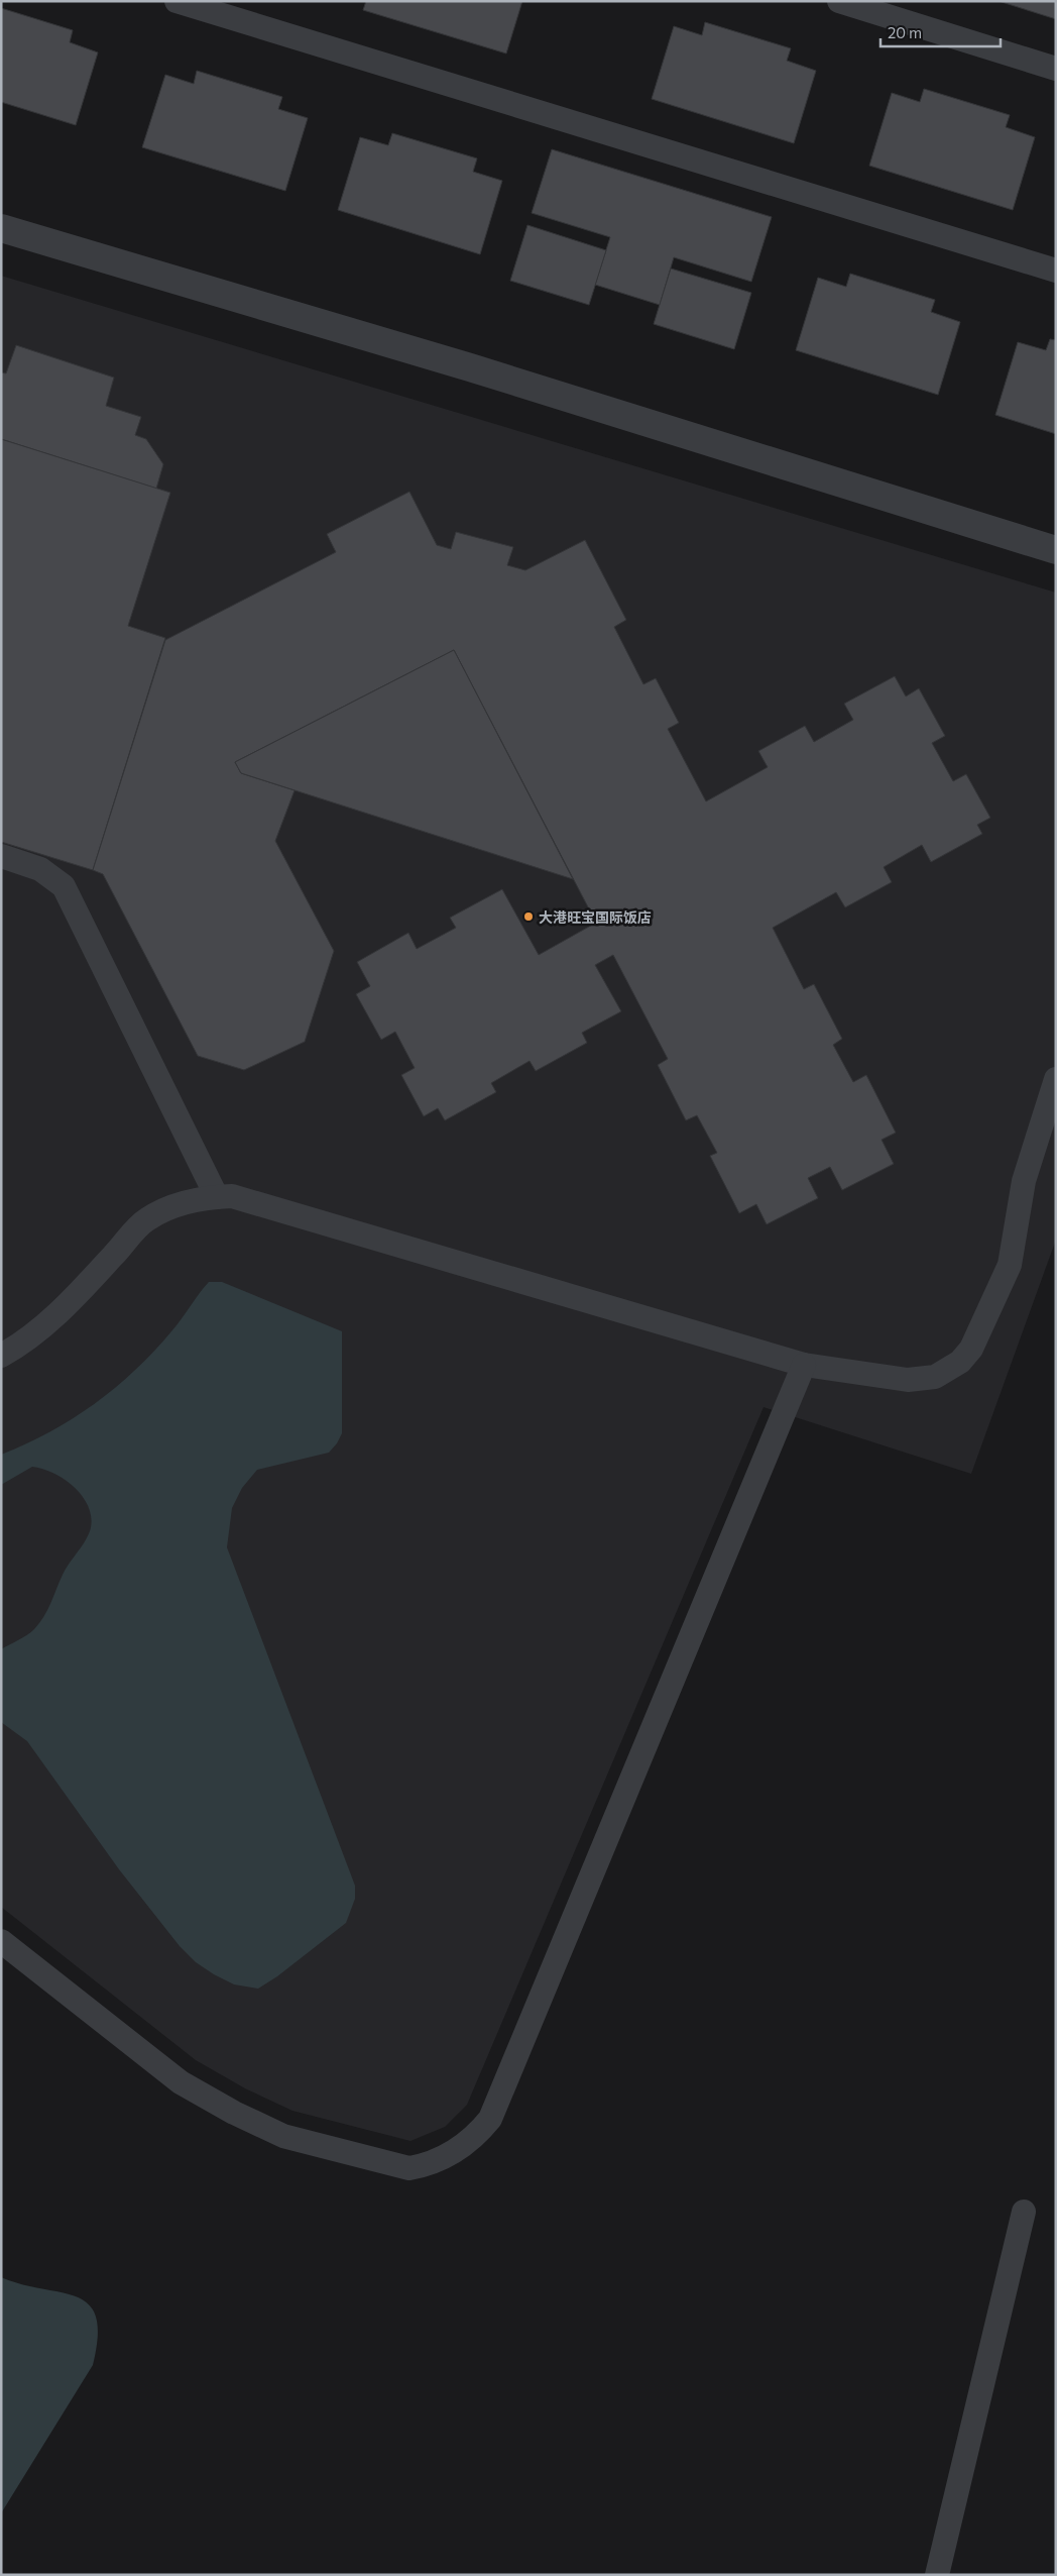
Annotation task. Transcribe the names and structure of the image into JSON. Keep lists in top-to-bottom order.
{
  "places": ["大港旺宝国际饭店"],
  "scale_bar": "20 m"
}
